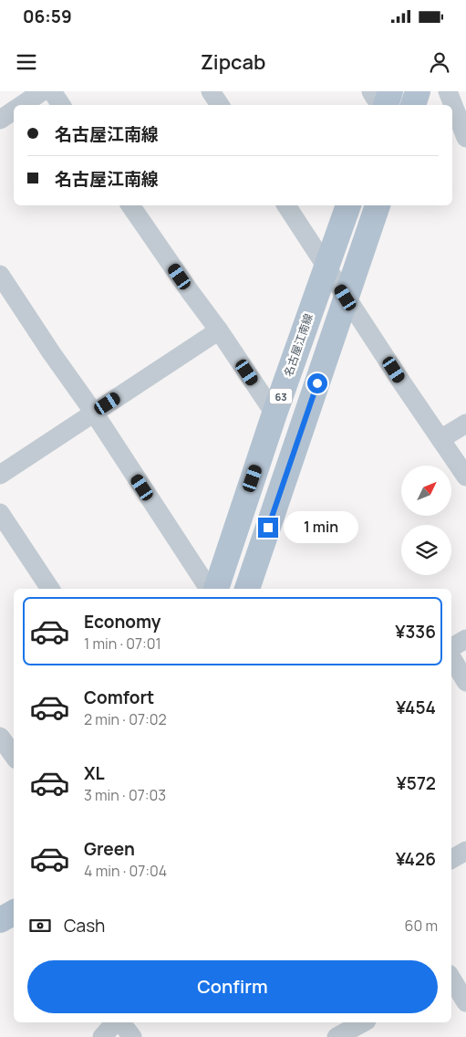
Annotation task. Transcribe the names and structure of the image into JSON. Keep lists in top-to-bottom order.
{
  "streets": {
    "main road": ["名古屋江南線", "63"]
  },
  "north": "top right",
  "page": {
    "status": "06:59",
    "header": "Zipcab",
    "banner": ["名古屋江南線", "名古屋江南線"],
    "bubble": "1 min",
    "list": [
      {
        "name": "Economy",
        "note": "1 min · 07:01",
        "value": "¥336"
      },
      {
        "name": "Comfort",
        "note": "2 min · 07:02",
        "value": "¥454"
      },
      {
        "name": "XL",
        "note": "3 min · 07:03",
        "value": "¥572"
      },
      {
        "name": "Green",
        "note": "4 min · 07:04",
        "value": "¥426"
      }
    ],
    "pay": ["Cash", "60 m"],
    "buttons": "Confirm"
  }
}
